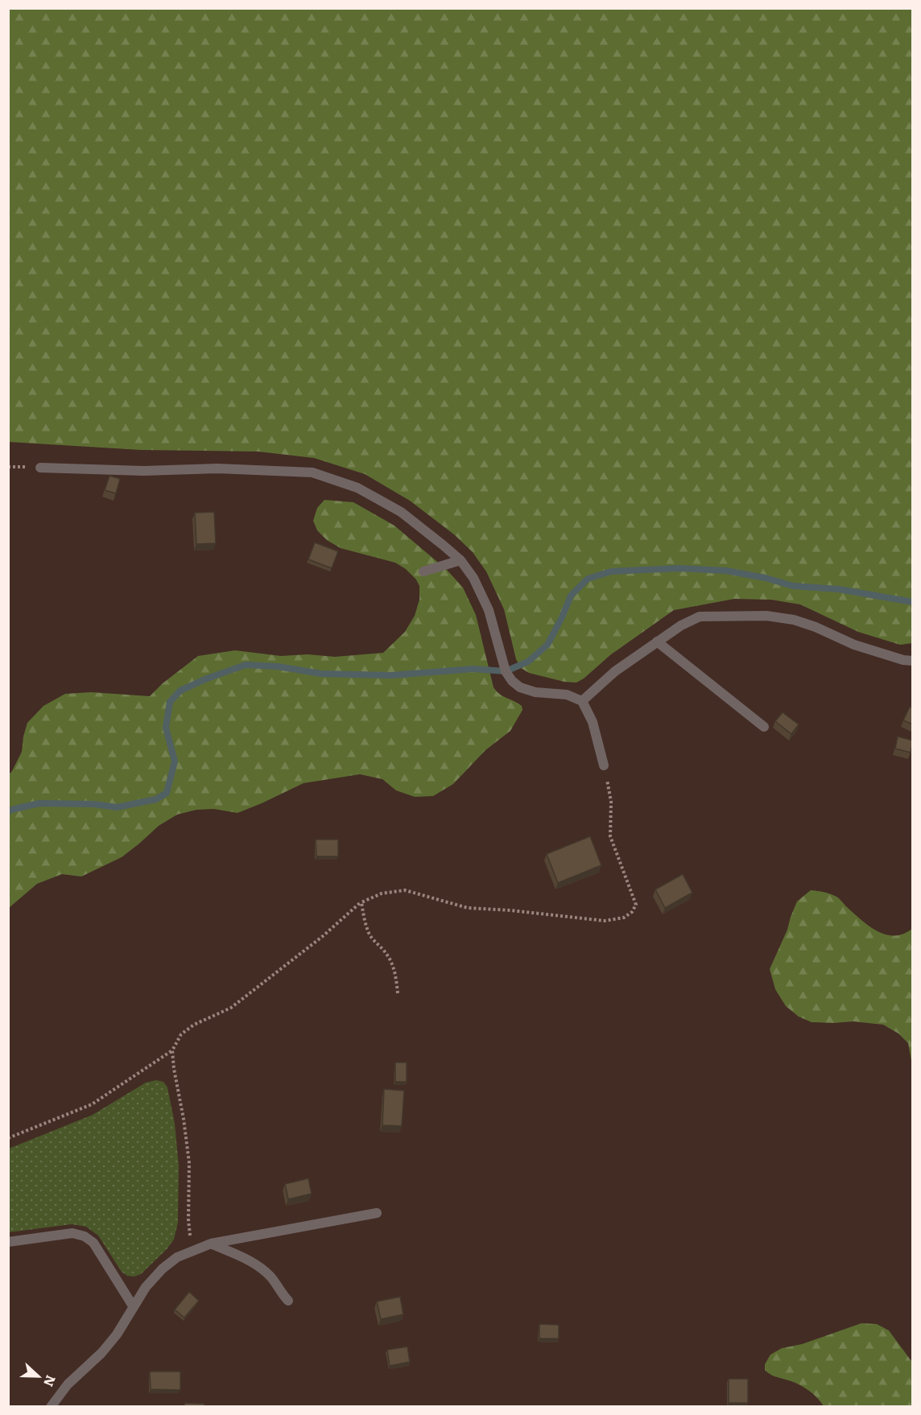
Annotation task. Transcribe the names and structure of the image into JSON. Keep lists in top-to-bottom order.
{
  "north": "right"
}
